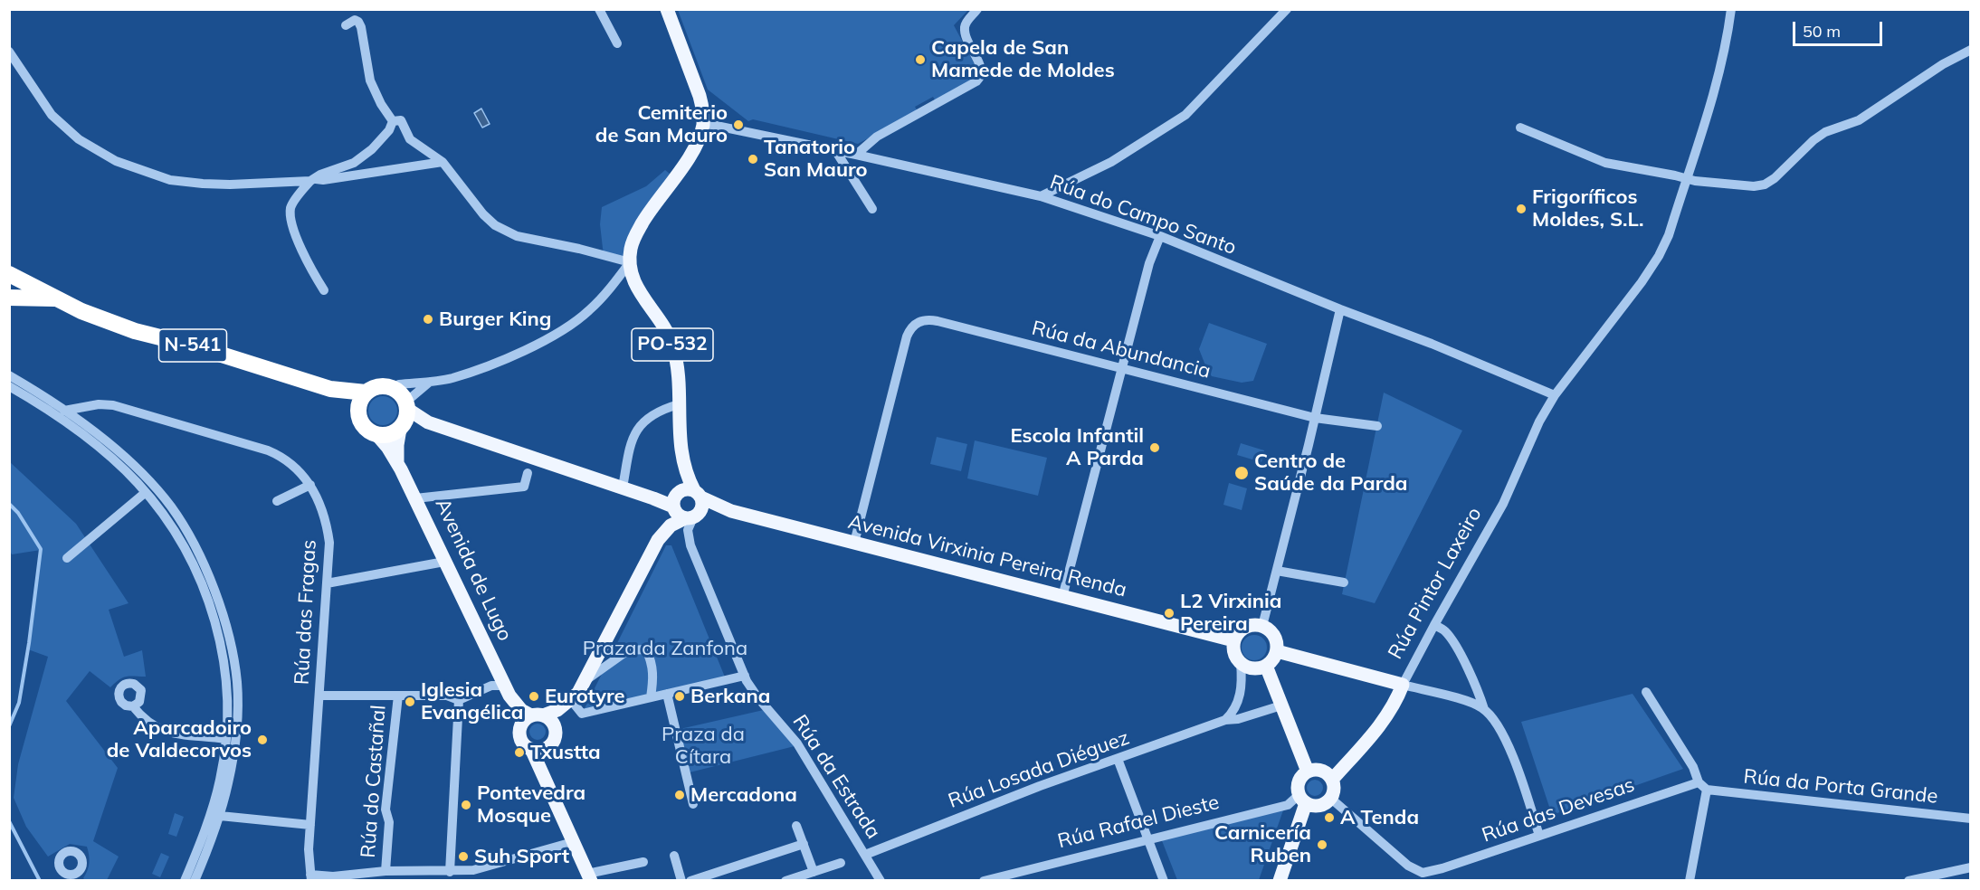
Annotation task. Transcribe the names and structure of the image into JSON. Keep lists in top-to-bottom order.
{
  "streets": {
    "highway": ["N-541"],
    "main road": [
      "PO-532",
      "Avenida Virxinia Pereira Renda",
      "Avenida de Lugo",
      "Rúa Pintor Laxeiro"
    ],
    "street": [
      "Rúa do Campo Santo",
      "Rúa da Abundancia",
      "Rúa das Fragas",
      "Rúa Losada Diéguez",
      "Rúa da Estrada",
      "Rúa do Castañal",
      "Rúa da Porta Grande",
      "Rúa das Devesas",
      "Rúa Rafael Dieste"
    ]
  },
  "crossings": [
    ["Rúa do Campo Santo", "PO-532"],
    ["Rúa do Campo Santo", "Rúa Pintor Laxeiro"],
    ["PO-532", "Avenida Virxinia Pereira Renda"],
    ["PO-532", "Rúa da Estrada"],
    ["N-541", "Avenida Virxinia Pereira Renda"],
    ["N-541", "Avenida de Lugo"],
    ["Rúa da Abundancia", "Avenida Virxinia Pereira Renda"],
    ["Avenida Virxinia Pereira Renda", "Avenida de Lugo"],
    ["Avenida Virxinia Pereira Renda", "Rúa da Estrada"],
    ["Rúa Pintor Laxeiro", "Rúa Rafael Dieste"],
    ["Rúa Losada Diéguez", "Rúa da Estrada"]
  ],
  "parks": ["Praza da Zanfona", "Praza da Cítara"],
  "places": [
    "Capela de San Mamede de Moldes",
    "Cemiterio de San Mauro",
    "Tanatorio San Mauro",
    "Frigoríficos Moldes, S.L.",
    "Burger King",
    "Escola Infantil A Parda",
    "Centro de Saúde da Parda",
    "L2 Virxinia Pereira",
    "Eurotyre",
    "Berkana",
    "Iglesia Evangélica",
    "Aparcadoiro de Valdecorvos",
    "Txustta",
    "Mercadona",
    "Pontevedra Mosque",
    "A Tenda",
    "Carnicería Ruben",
    "Suh Sport"
  ],
  "scale_bar": "50 m"
}
